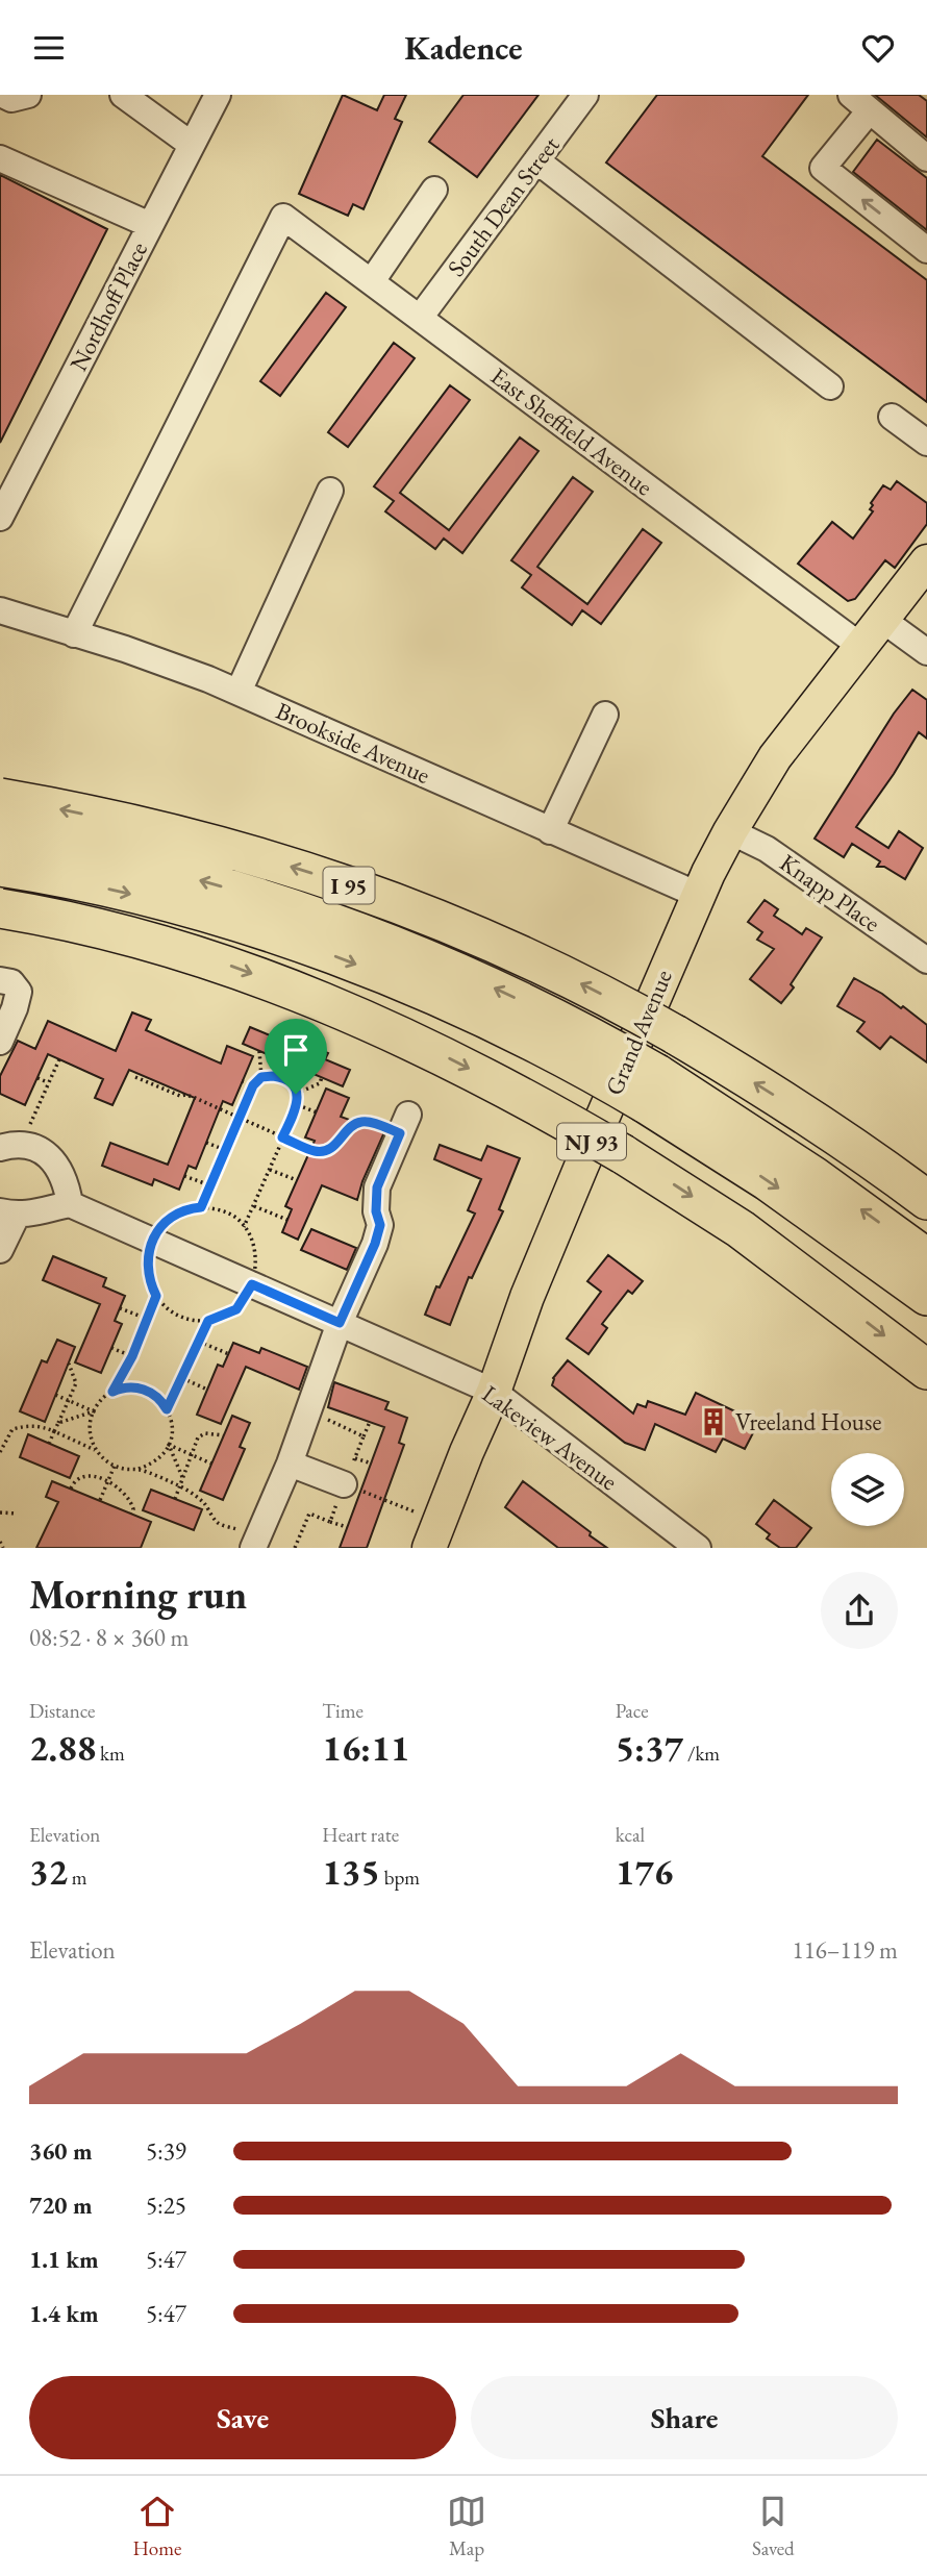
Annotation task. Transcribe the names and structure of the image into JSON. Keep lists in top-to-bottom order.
{
  "streets": {
    "highway": ["I 95"],
    "main road": ["Grand Avenue", "NJ 93"],
    "street": [
      "South Dean Street",
      "Nordhoff Place",
      "East Sheffield Avenue",
      "Brookside Avenue",
      "Knapp Place",
      "Lakeview Avenue"
    ]
  },
  "crossings": [
    ["South Dean Street", "East Sheffield Avenue"],
    ["East Sheffield Avenue", "Brookside Avenue"],
    ["East Sheffield Avenue", "Grand Avenue"],
    ["Brookside Avenue", "Grand Avenue"],
    ["Knapp Place", "Grand Avenue"],
    ["Grand Avenue", "Lakeview Avenue"]
  ],
  "places": {
    "building": ["Vreeland House"]
  },
  "page": {
    "header": "Kadence",
    "heading": ["Morning run", "08:52 · 8 × 360 m"],
    "stats": [
      ["Distance", "2.88 km"],
      ["Time", "16:11"],
      ["Pace", "5:37 /km"],
      ["Elevation", "32 m"],
      ["Heart rate", "135 bpm"],
      ["kcal", "176"]
    ],
    "chart": ["Elevation", "116–119 m"],
    "list": [
      {
        "name": "360 m",
        "note": "5:39"
      },
      {
        "name": "720 m",
        "note": "5:25"
      },
      {
        "name": "1.1 km",
        "note": "5:47"
      },
      {
        "name": "1.4 km",
        "note": "5:47"
      }
    ],
    "buttons": ["Save", "Share"],
    "tabs": ["Home", "Map", "Saved"]
  }
}
